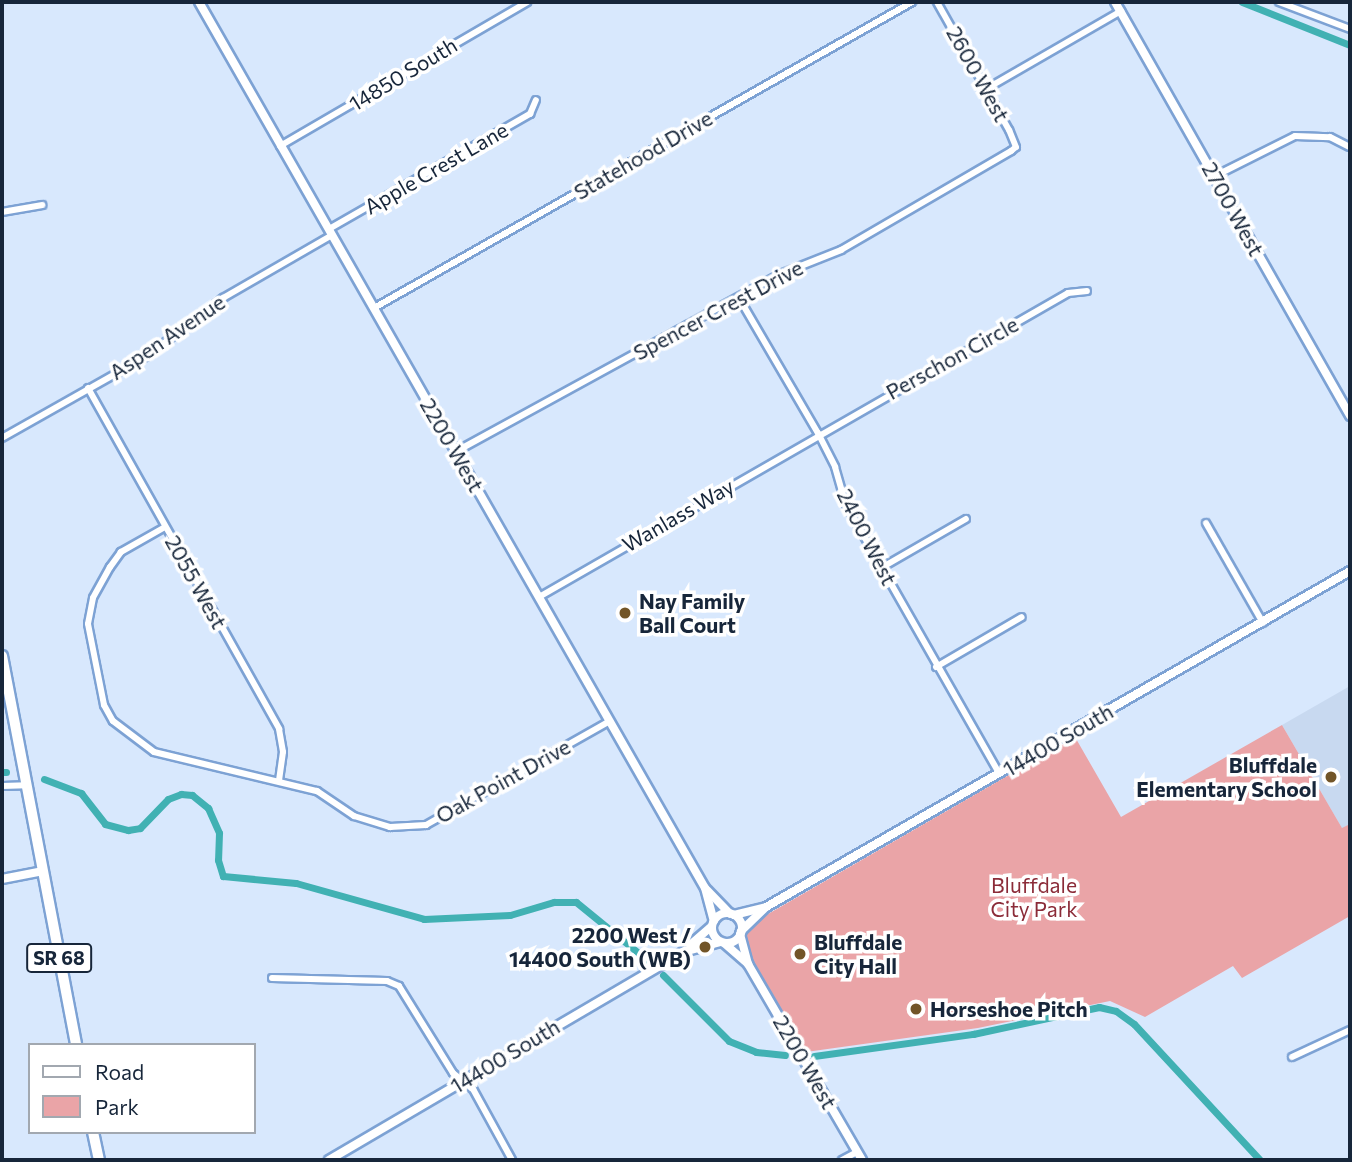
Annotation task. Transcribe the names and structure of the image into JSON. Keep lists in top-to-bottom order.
{
  "streets": {
    "main road": ["SR 68"],
    "street": [
      "14850 South",
      "2600 West",
      "Statehood Drive",
      "Apple Crest Lane",
      "2700 West",
      "Spencer Crest Drive",
      "Aspen Avenue",
      "Perschon Circle",
      "2200 West",
      "Wanlass Way",
      "2400 West",
      "2055 West",
      "14400 South",
      "Oak Point Drive"
    ]
  },
  "crossings": [
    ["14850 South", "2200 West"],
    ["2600 West", "Spencer Crest Drive"],
    ["Statehood Drive", "2200 West"],
    ["Apple Crest Lane", "Aspen Avenue"],
    ["Apple Crest Lane", "2200 West"],
    ["Spencer Crest Drive", "2200 West"],
    ["Spencer Crest Drive", "2400 West"],
    ["Aspen Avenue", "2200 West"],
    ["Aspen Avenue", "2055 West"],
    ["Perschon Circle", "Wanlass Way"],
    ["Perschon Circle", "2400 West"],
    ["2200 West", "Wanlass Way"],
    ["2200 West", "14400 South"],
    ["2200 West", "Oak Point Drive"],
    ["Wanlass Way", "2400 West"],
    ["2400 West", "14400 South"],
    ["2055 West", "Oak Point Drive"]
  ],
  "parks": ["Bluffdale City Park"],
  "places": [
    "Nay Family Ball Court",
    "Bluffdale Elementary School",
    "2200 West / 14400 South (WB)",
    "Bluffdale City Hall",
    "Horseshoe Pitch"
  ],
  "legend": ["Road", "Park"]
}
